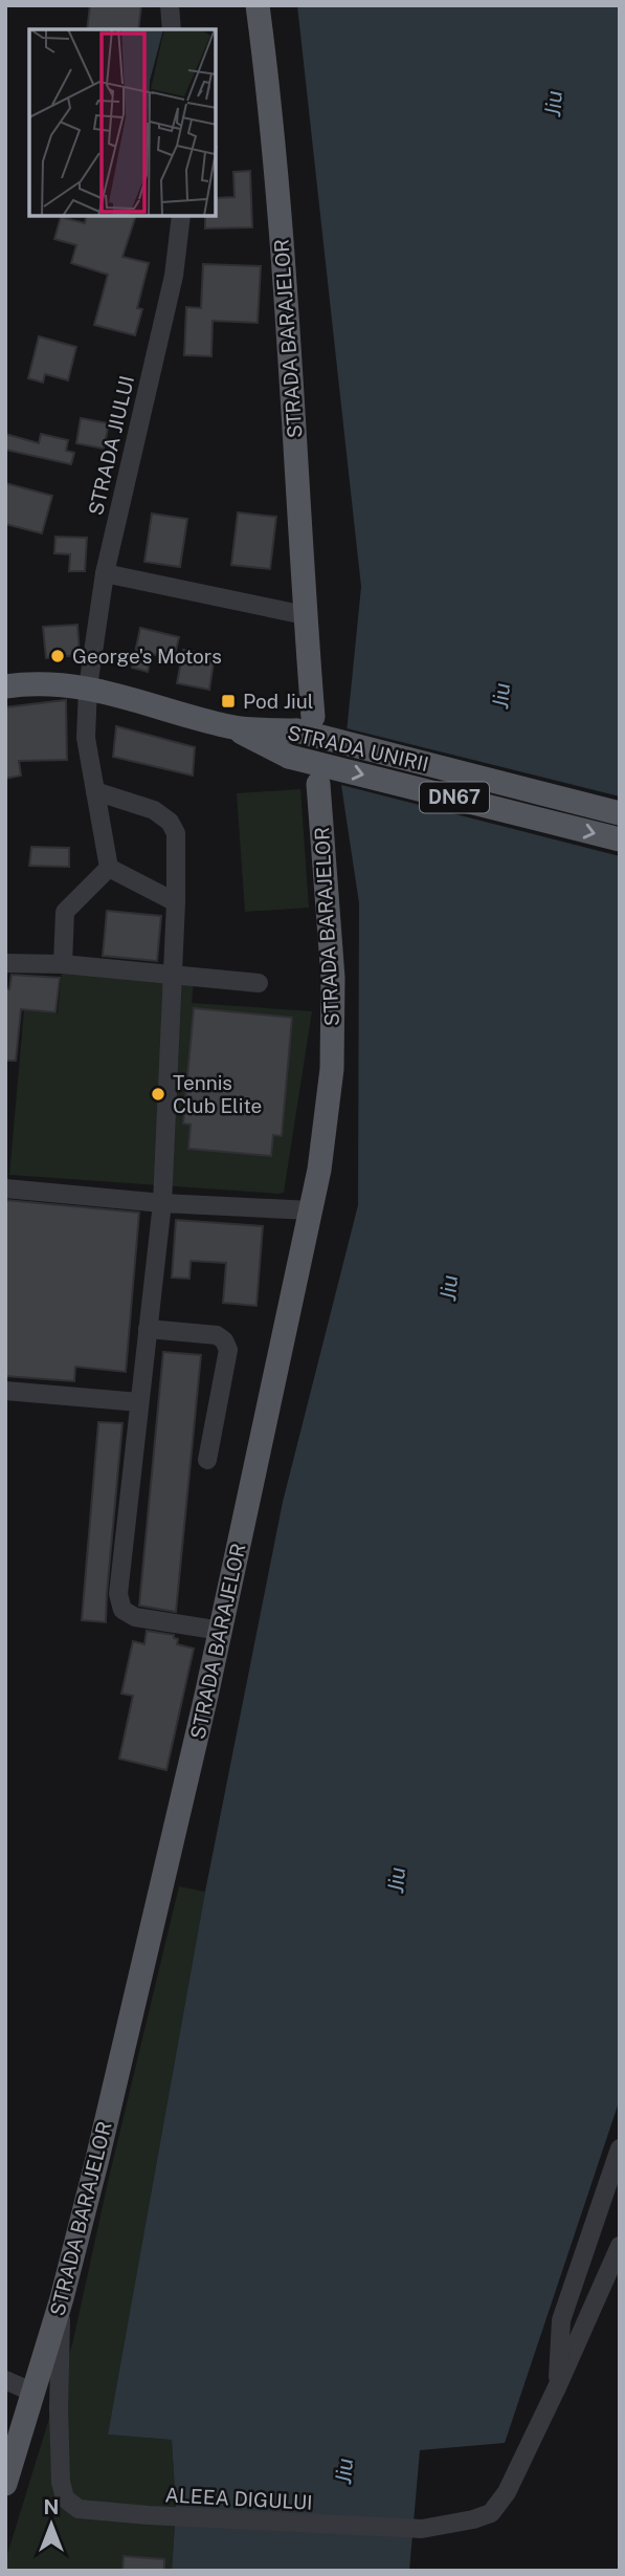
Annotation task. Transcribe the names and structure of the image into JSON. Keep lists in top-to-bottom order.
{
  "streets": {
    "main road": ["STRADA BARAJELOR", "STRADA UNIRII", "DN67"],
    "street": ["STRADA JIULUI", "ALEEA DIGULUI"]
  },
  "crossings": [
    ["STRADA BARAJELOR", "STRADA UNIRII"],
    ["STRADA BARAJELOR", "ALEEA DIGULUI"],
    ["STRADA JIULUI", "DN67"],
    ["STRADA UNIRII", "DN67"]
  ],
  "water": ["Jiu"],
  "places": {
    "other": ["George's Motors", "Tennis Club Elite"],
    "transit": ["Pod Jiul"]
  },
  "north": "top"
}
